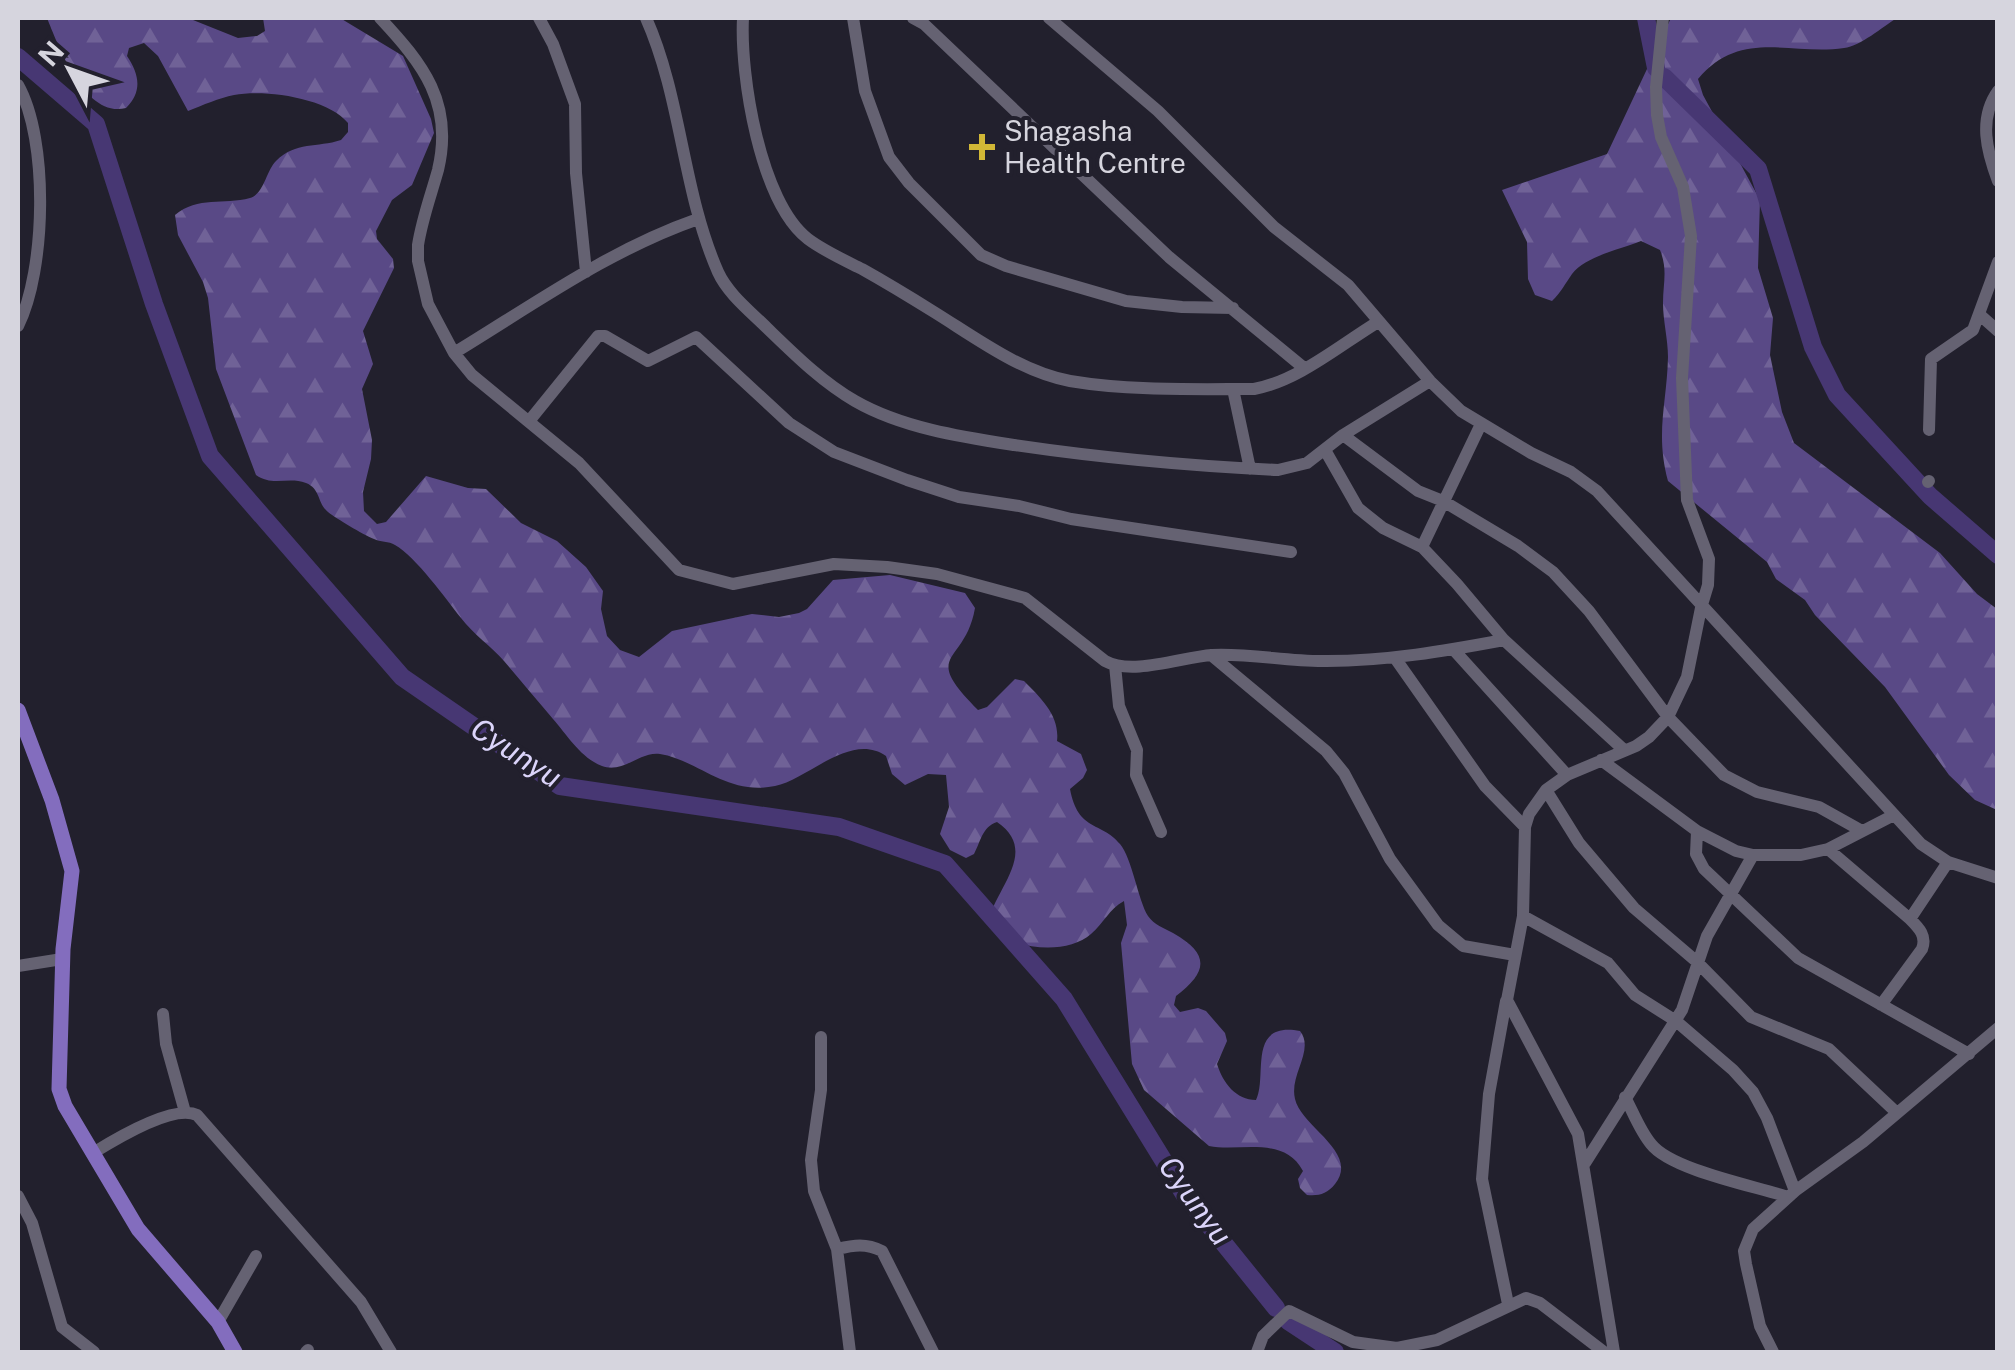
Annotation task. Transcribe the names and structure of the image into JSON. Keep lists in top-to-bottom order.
{
  "water": ["Cyunyu"],
  "places": {
    "health": ["Shagasha Health Centre"]
  },
  "north": "top left"
}
